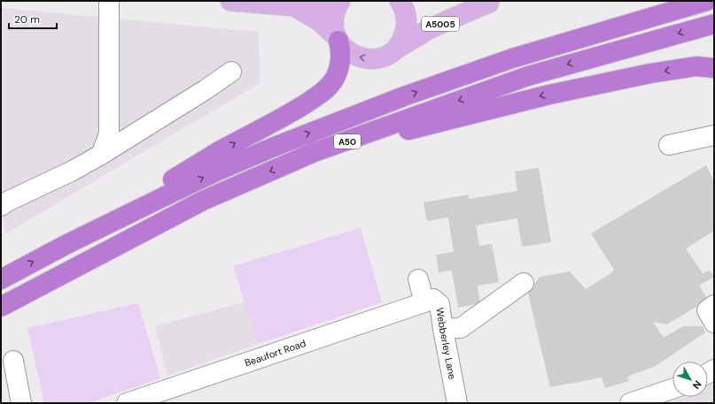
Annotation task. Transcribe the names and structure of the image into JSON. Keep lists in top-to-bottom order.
{
  "streets": {
    "highway": ["A50"],
    "main road": ["A5005"],
    "street": ["Webberley Lane", "Beaufort Road"]
  },
  "crossings": [
    ["Webberley Lane", "Beaufort Road"]
  ],
  "scale_bar": "20 m",
  "north": "bottom right"
}
